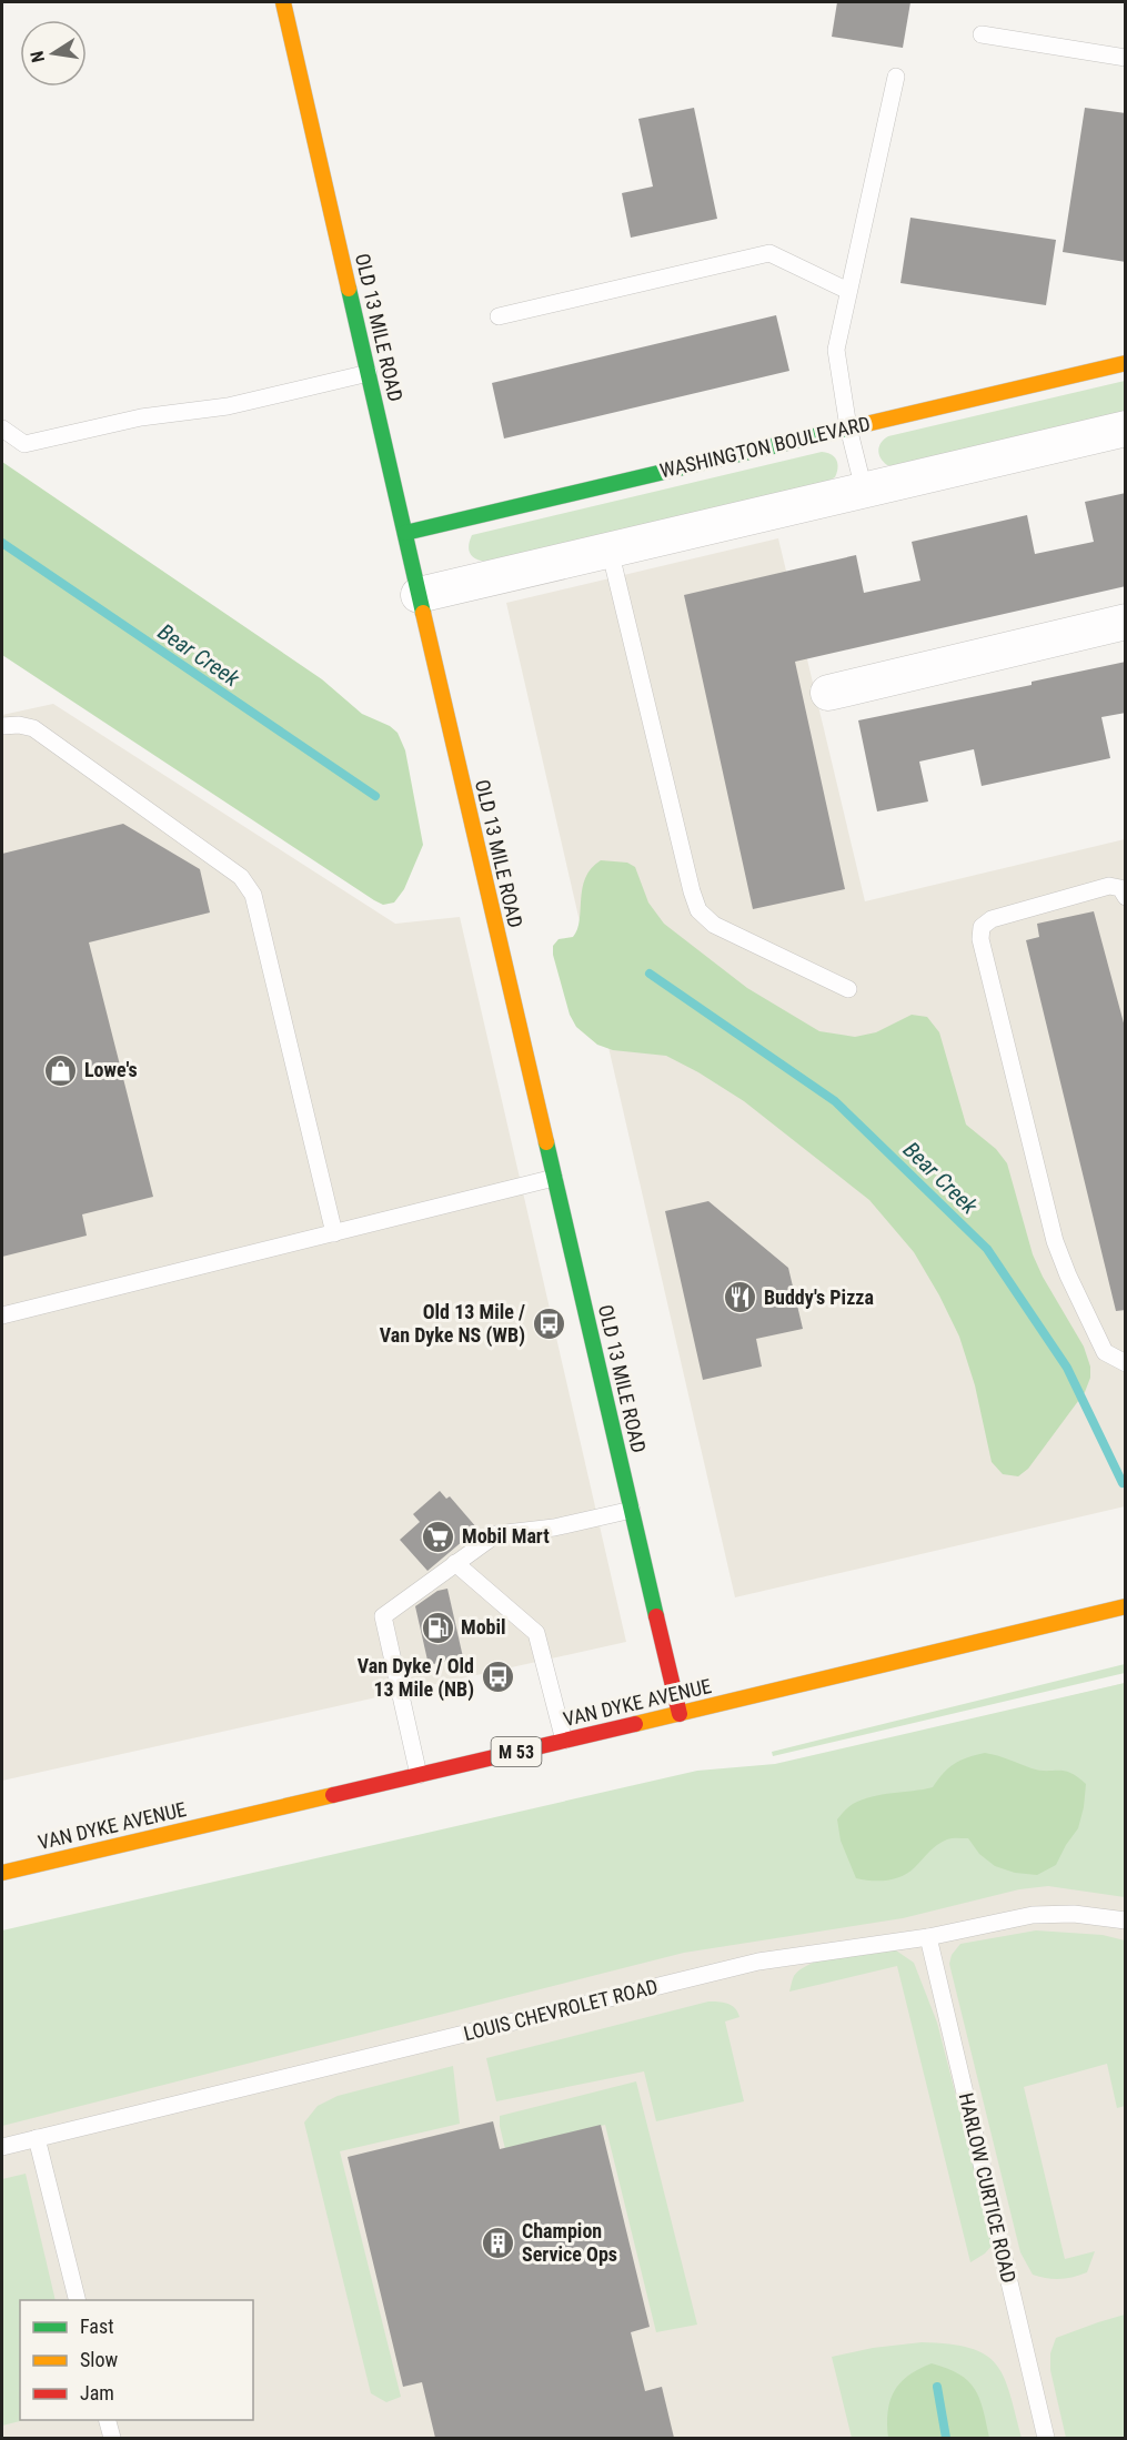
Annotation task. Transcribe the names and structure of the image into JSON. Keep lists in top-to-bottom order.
{
  "streets": {
    "street": [
      "OLD 13 MILE ROAD",
      "WASHINGTON BOULEVARD",
      "VAN DYKE AVENUE",
      "M 53"
    ],
    "lane": ["LOUIS CHEVROLET ROAD", "HARLOW CURTICE ROAD"]
  },
  "crossings": [
    ["OLD 13 MILE ROAD", "WASHINGTON BOULEVARD"],
    ["OLD 13 MILE ROAD", "VAN DYKE AVENUE"],
    ["LOUIS CHEVROLET ROAD", "HARLOW CURTICE ROAD"]
  ],
  "water": ["Bear Creek"],
  "places": {
    "shop": ["Lowe's"],
    "restaurant": ["Buddy's Pizza"],
    "bus stop": ["Old 13 Mile / Van Dyke NS (WB)", "Van Dyke / Old 13 Mile (NB)"],
    "supermarket": ["Mobil Mart"],
    "fuel station": ["Mobil"],
    "building": ["Champion Service Ops"]
  },
  "legend": ["Fast", "Slow", "Jam"],
  "north": "left"
}
